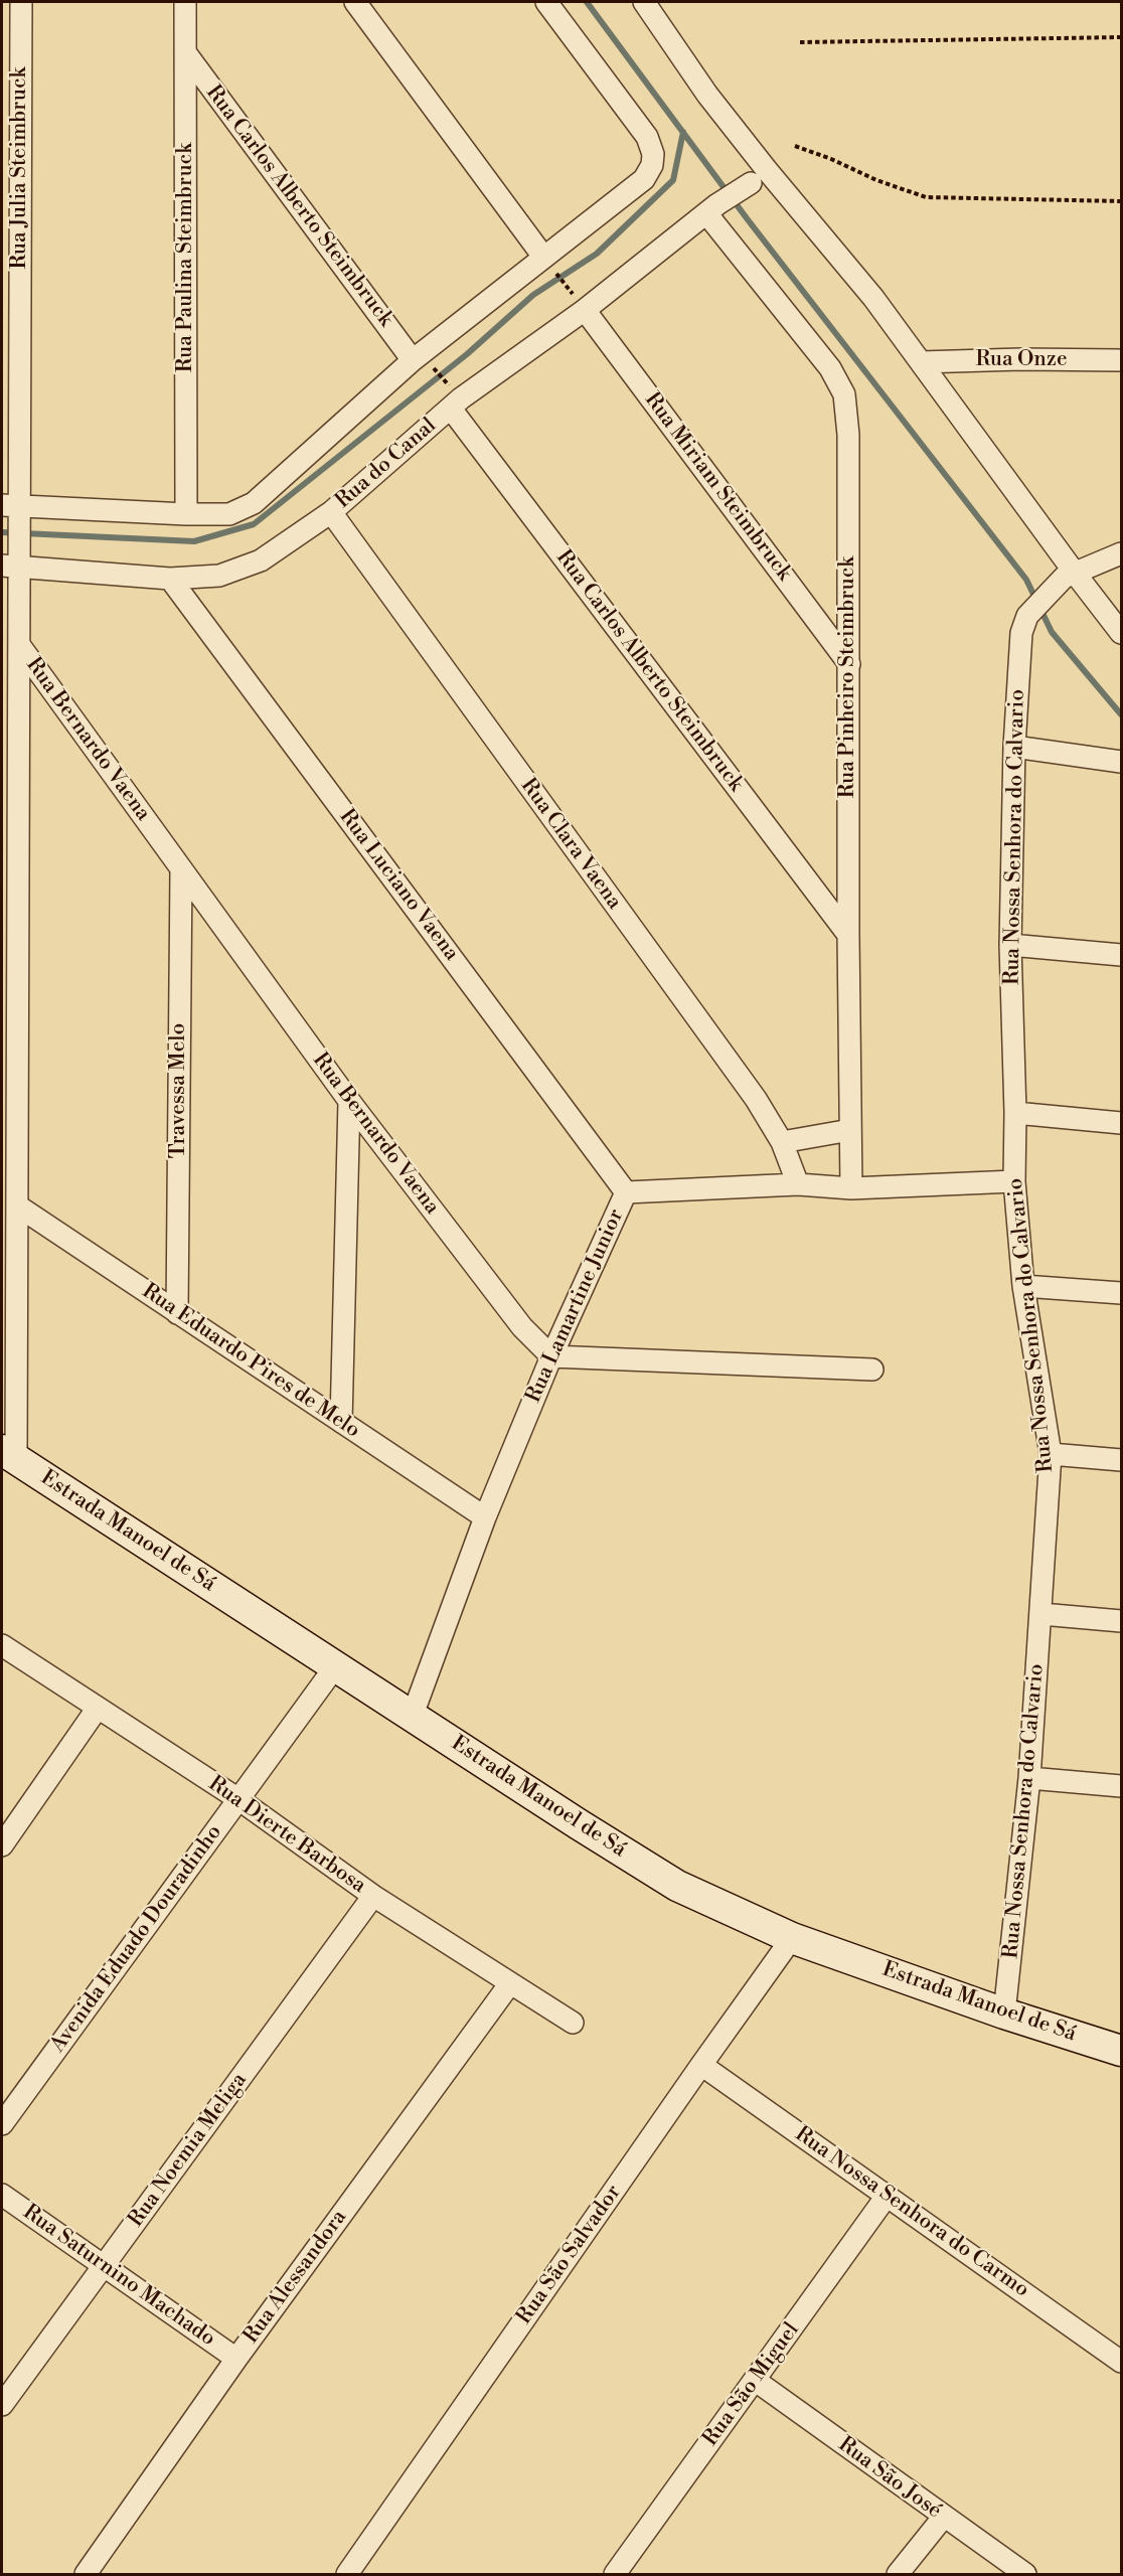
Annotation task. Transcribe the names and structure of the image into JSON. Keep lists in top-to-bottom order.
{
  "streets": {
    "main road": ["Estrada Manoel de Sá"],
    "street": [
      "Rua Julia Steimbruck",
      "Rua Carlos Alberto Steimbruck",
      "Rua Paulina Steimbruck",
      "Rua Onze",
      "Rua do Canal",
      "Rua Miriam Steimbruck",
      "Rua Pinheiro Steimbruck",
      "Rua Bernardo Vaena",
      "Rua Nossa Senhora do Calvario",
      "Rua Clara Vaena",
      "Rua Luciano Vaena",
      "Travessa Melo",
      "Rua Lamartine Junior",
      "Rua Eduardo Pires de Melo",
      "Rua Dierte Barbosa",
      "Avenida Eduado Douradinho",
      "Rua Noemia Meliga",
      "Rua Nossa Senhora do Carmo",
      "Rua São Salvador",
      "Rua Saturnino Machado",
      "Rua Alessandora",
      "Rua São Miguel",
      "Rua São José"
    ]
  },
  "crossings": [
    ["Rua Julia Steimbruck", "Rua do Canal"],
    ["Rua Julia Steimbruck", "Rua Bernardo Vaena"],
    ["Rua Julia Steimbruck", "Rua Eduardo Pires de Melo"],
    ["Rua Julia Steimbruck", "Estrada Manoel de Sá"],
    ["Rua Carlos Alberto Steimbruck", "Rua Paulina Steimbruck"],
    ["Rua Carlos Alberto Steimbruck", "Rua do Canal"],
    ["Rua Carlos Alberto Steimbruck", "Rua Pinheiro Steimbruck"],
    ["Rua do Canal", "Rua Miriam Steimbruck"],
    ["Rua do Canal", "Rua Pinheiro Steimbruck"],
    ["Rua do Canal", "Rua Clara Vaena"],
    ["Rua do Canal", "Rua Luciano Vaena"],
    ["Rua Miriam Steimbruck", "Rua Pinheiro Steimbruck"],
    ["Rua Pinheiro Steimbruck", "Rua Lamartine Junior"],
    ["Rua Bernardo Vaena", "Travessa Melo"],
    ["Rua Bernardo Vaena", "Rua Lamartine Junior"],
    ["Rua Nossa Senhora do Calvario", "Rua Lamartine Junior"],
    ["Rua Nossa Senhora do Calvario", "Estrada Manoel de Sá"],
    ["Rua Clara Vaena", "Rua Lamartine Junior"],
    ["Rua Luciano Vaena", "Rua Lamartine Junior"],
    ["Travessa Melo", "Rua Eduardo Pires de Melo"],
    ["Rua Lamartine Junior", "Rua Eduardo Pires de Melo"],
    ["Rua Lamartine Junior", "Estrada Manoel de Sá"],
    ["Estrada Manoel de Sá", "Avenida Eduado Douradinho"],
    ["Estrada Manoel de Sá", "Rua São Salvador"],
    ["Rua Dierte Barbosa", "Avenida Eduado Douradinho"],
    ["Rua Dierte Barbosa", "Rua Noemia Meliga"],
    ["Rua Dierte Barbosa", "Rua Alessandora"],
    ["Rua Noemia Meliga", "Rua Saturnino Machado"],
    ["Rua Nossa Senhora do Carmo", "Rua São Salvador"],
    ["Rua Nossa Senhora do Carmo", "Rua São Miguel"],
    ["Rua Saturnino Machado", "Rua Alessandora"],
    ["Rua São Miguel", "Rua São José"]
  ]
}
